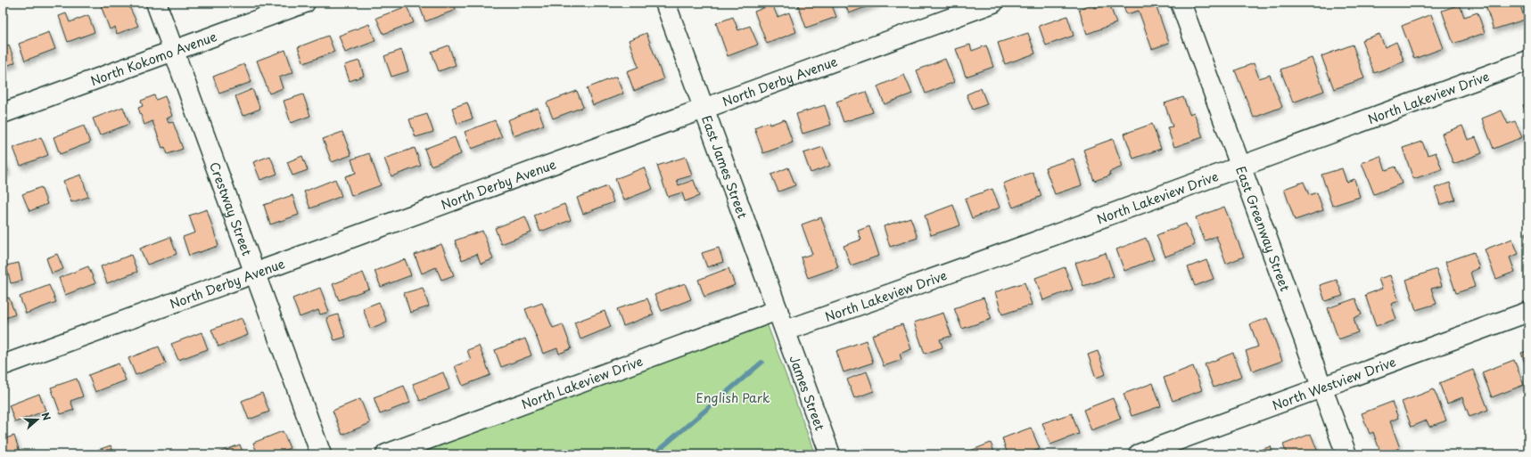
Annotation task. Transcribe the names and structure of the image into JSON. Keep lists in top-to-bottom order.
{
  "streets": {
    "street": [
      "North Kokomo Avenue",
      "North Derby Avenue",
      "North Lakeview Drive",
      "East James Street",
      "Crestway Street",
      "East Greenway Street",
      "North Westview Drive",
      "James Street"
    ]
  },
  "crossings": [
    ["North Kokomo Avenue", "Crestway Street"],
    ["North Derby Avenue", "East James Street"],
    ["North Derby Avenue", "Crestway Street"],
    ["North Lakeview Drive", "East James Street"],
    ["North Lakeview Drive", "East Greenway Street"],
    ["North Lakeview Drive", "James Street"],
    ["East James Street", "James Street"],
    ["East Greenway Street", "North Westview Drive"]
  ],
  "parks": ["English Park"],
  "north": "right"
}
